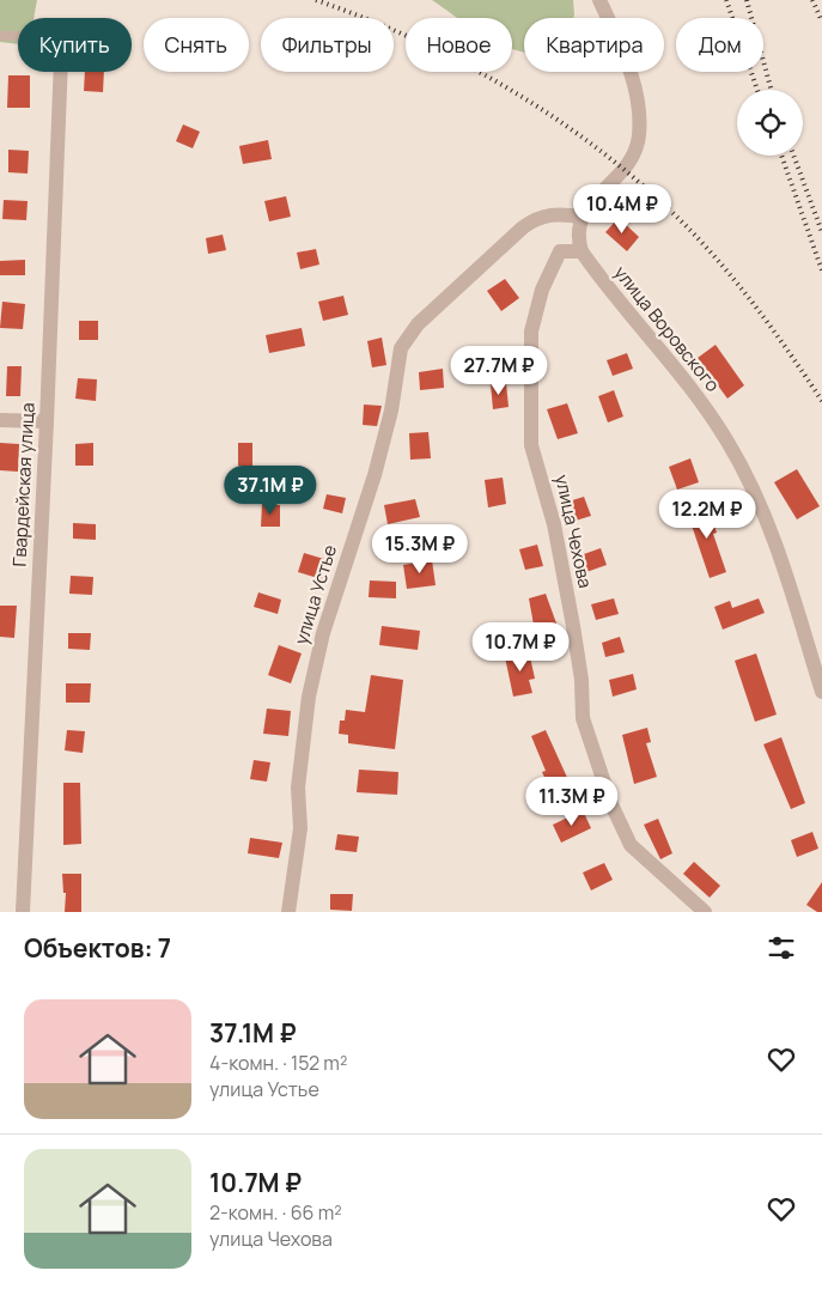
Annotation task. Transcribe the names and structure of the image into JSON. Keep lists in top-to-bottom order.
{
  "streets": {
    "street": [
      "улица Воровского",
      "Гвардейская улица",
      "улица Чехова",
      "улица Устье"
    ]
  },
  "crossings": [
    ["улица Воровского", "улица Чехова"]
  ],
  "page": {
    "chip": [
      "Купить",
      "Снять",
      "Фильтры",
      "Новое",
      "Квартира",
      "Дом"
    ],
    "price": [
      "10.4M ₽",
      "27.7M ₽",
      "37.1M ₽",
      "12.2M ₽",
      "15.3M ₽",
      "10.7M ₽",
      "11.3M ₽"
    ],
    "heading": "Объектов: 7",
    "list": [
      {
        "name": "37.1M ₽",
        "note": "4-комн. · 152 m² · улица Устье"
      },
      {
        "name": "10.7M ₽",
        "note": "2-комн. · 66 m² · улица Чехова"
      }
    ]
  }
}
